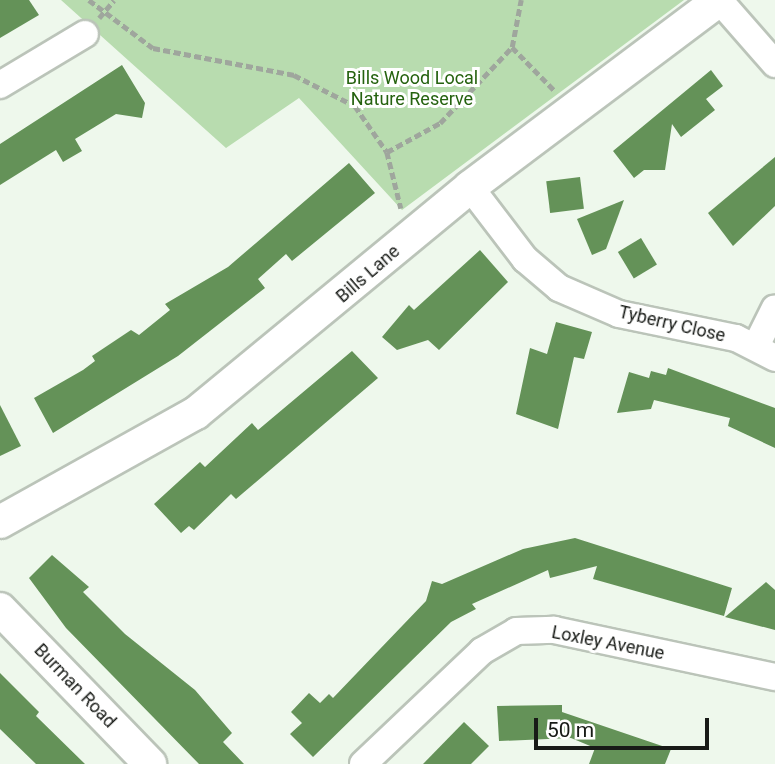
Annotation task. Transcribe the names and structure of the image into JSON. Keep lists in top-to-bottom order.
{
  "streets": {
    "street": [
      "Bills Lane",
      "Tyberry Close",
      "Loxley Avenue",
      "Burman Road"
    ]
  },
  "crossings": [
    ["Bills Lane", "Tyberry Close"]
  ],
  "parks": ["Bills Wood Local Nature Reserve"],
  "scale_bar": "50 m"
}
